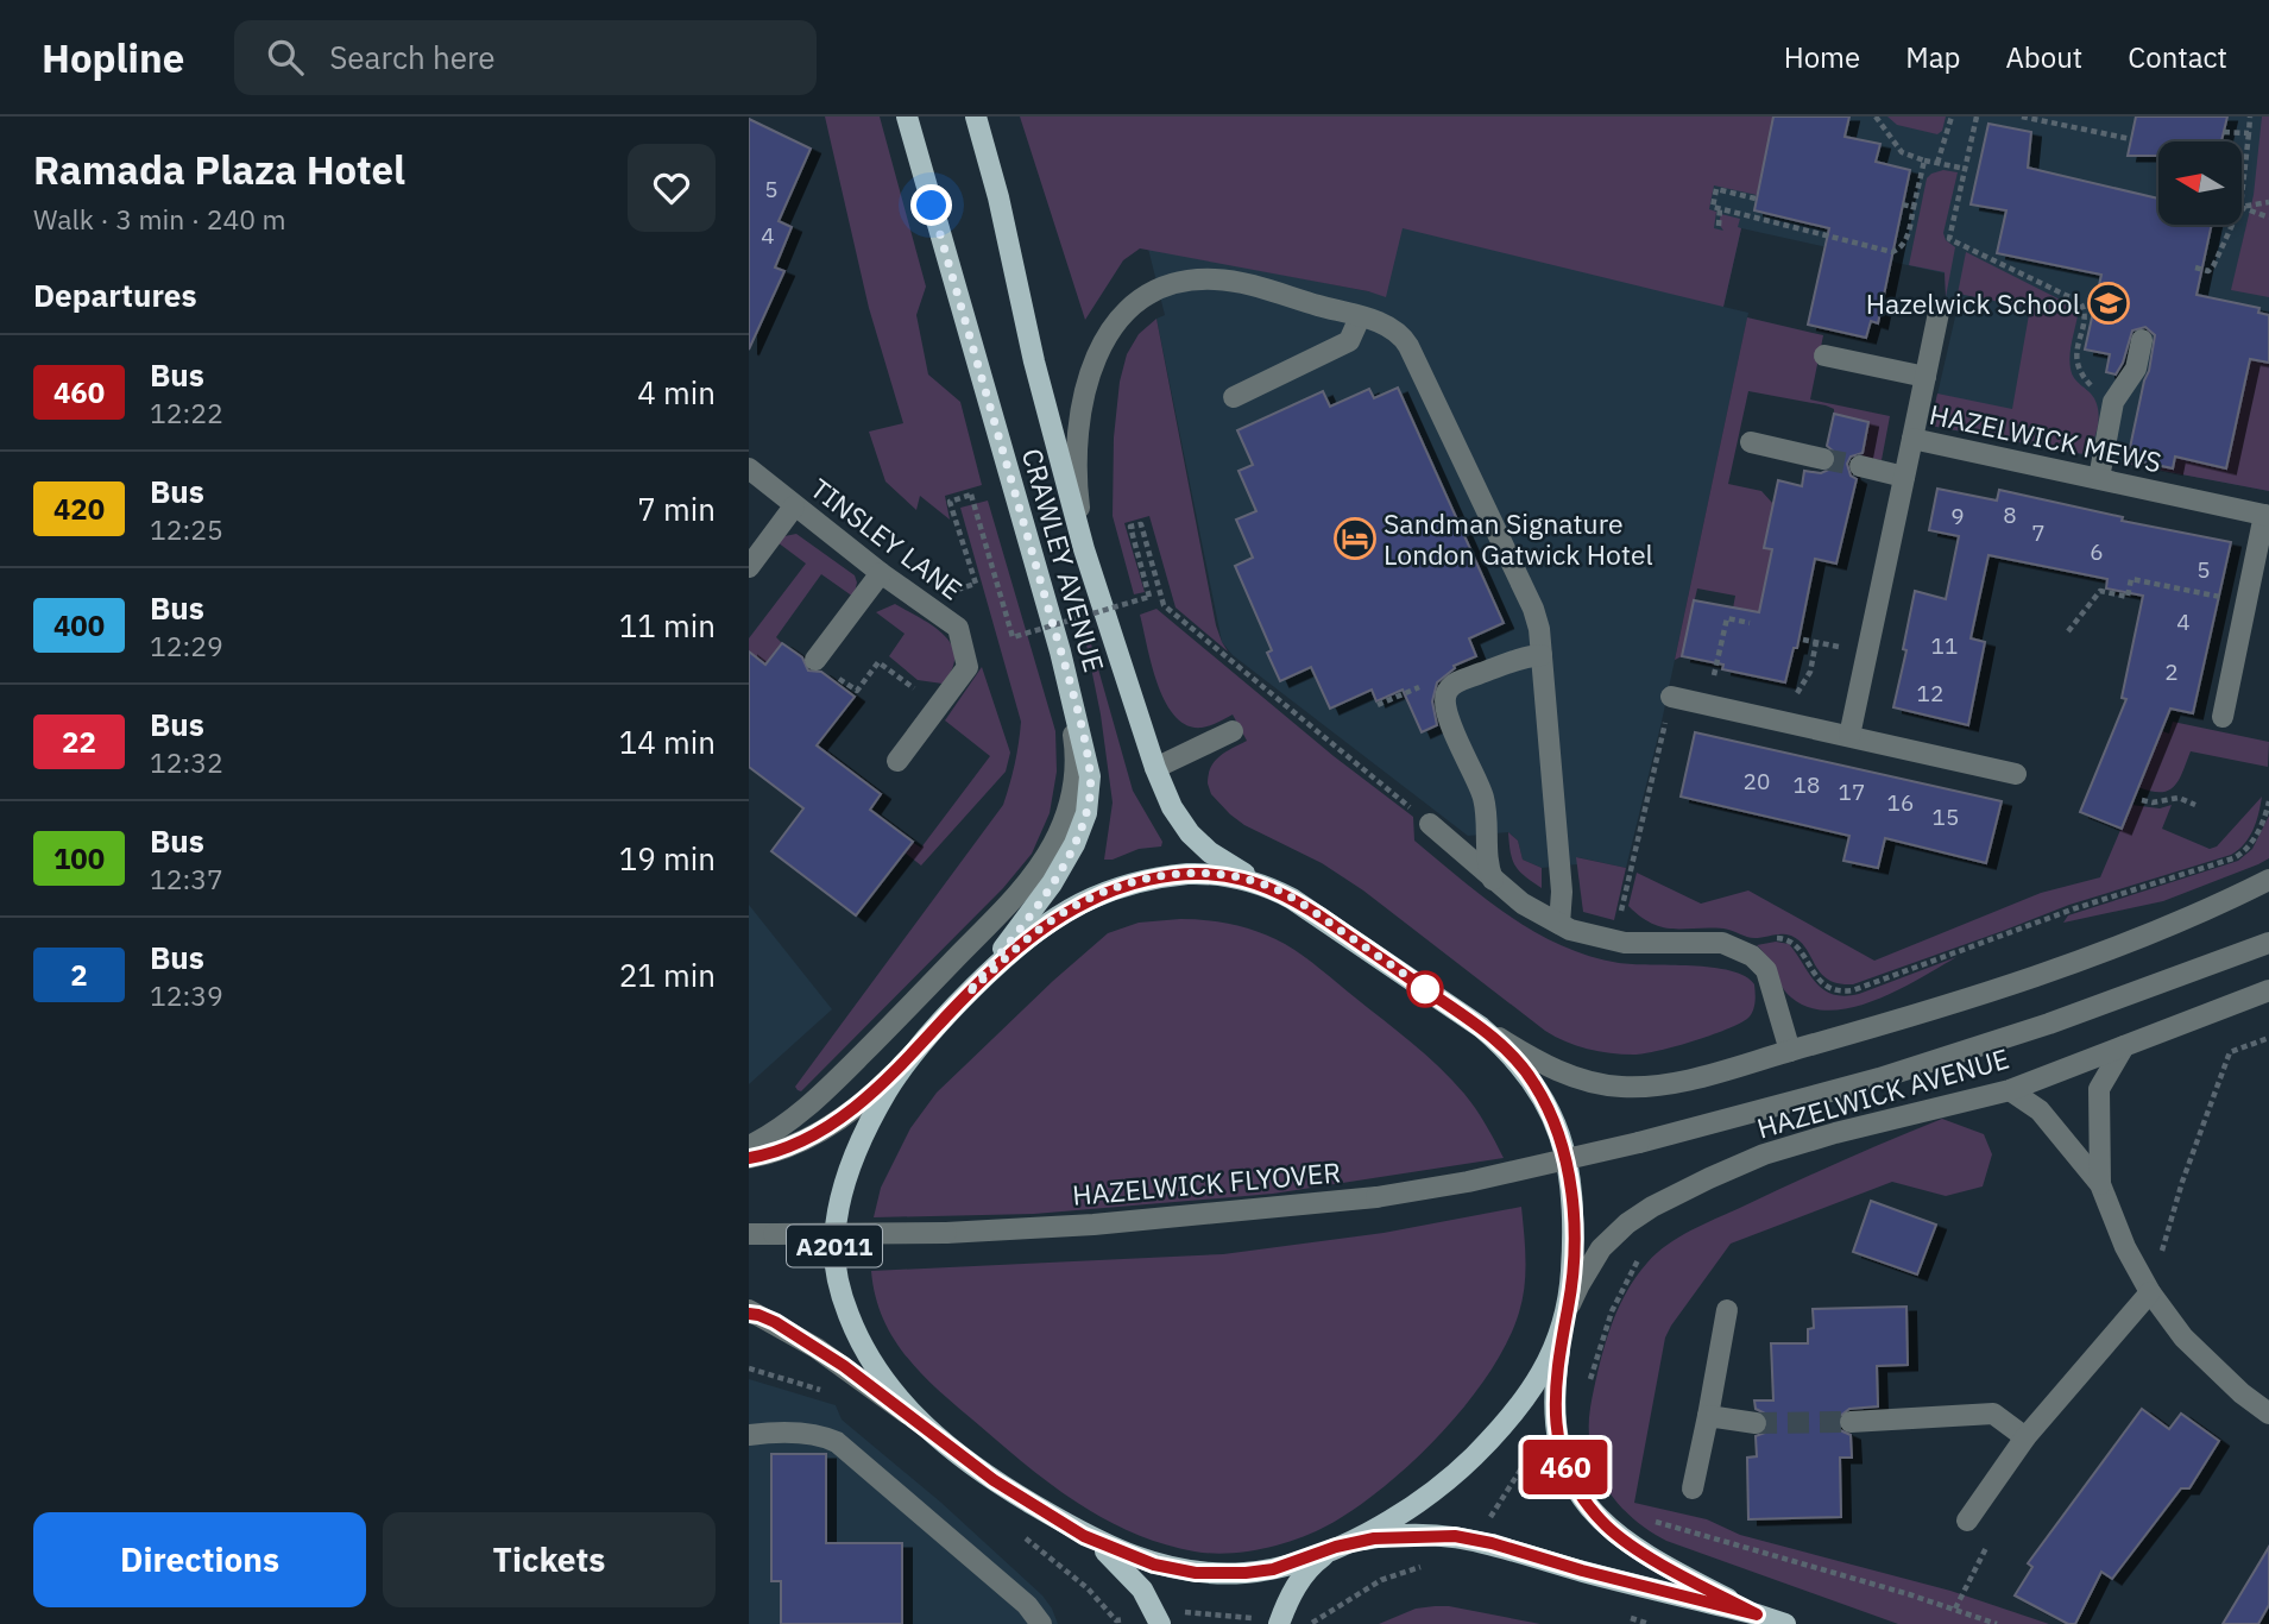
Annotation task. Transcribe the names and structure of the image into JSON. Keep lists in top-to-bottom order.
{
  "streets": {
    "main road": ["CRAWLEY AVENUE", "HAZELWICK AVENUE", "A2011"],
    "street": ["HAZELWICK MEWS", "TINSLEY LANE", "HAZELWICK FLYOVER"]
  },
  "crossings": [
    ["CRAWLEY AVENUE", "HAZELWICK AVENUE"],
    ["HAZELWICK AVENUE", "HAZELWICK FLYOVER"],
    ["HAZELWICK AVENUE", "A2011"]
  ],
  "places": {
    "school or university": ["Hazelwick School"],
    "hotel": ["Sandman Signature London Gatwick Hotel"]
  },
  "lines": ["bus line 460"],
  "house_numbers": [
    "5",
    "4",
    "8",
    "9",
    "7",
    "6",
    "5",
    "4",
    "11",
    "2",
    "12",
    "20",
    "18",
    "17",
    "16",
    "15"
  ],
  "north": "left",
  "page": {
    "header": "Hopline",
    "search": "Search here",
    "nav": [
      "Home",
      "Map",
      "About",
      "Contact"
    ],
    "heading": [
      ["Ramada Plaza Hotel", "Walk · 3 min · 240 m"],
      "Departures"
    ],
    "on_map": "460",
    "list": [
      {
        "mark": "460",
        "name": "Bus",
        "note": "12:22",
        "value": "4 min"
      },
      {
        "mark": "420",
        "name": "Bus",
        "note": "12:25",
        "value": "7 min"
      },
      {
        "mark": "400",
        "name": "Bus",
        "note": "12:29",
        "value": "11 min"
      },
      {
        "mark": "22",
        "name": "Bus",
        "note": "12:32",
        "value": "14 min"
      },
      {
        "mark": "100",
        "name": "Bus",
        "note": "12:37",
        "value": "19 min"
      },
      {
        "mark": "2",
        "name": "Bus",
        "note": "12:39",
        "value": "21 min"
      }
    ],
    "buttons": ["Directions", "Tickets"]
  }
}
